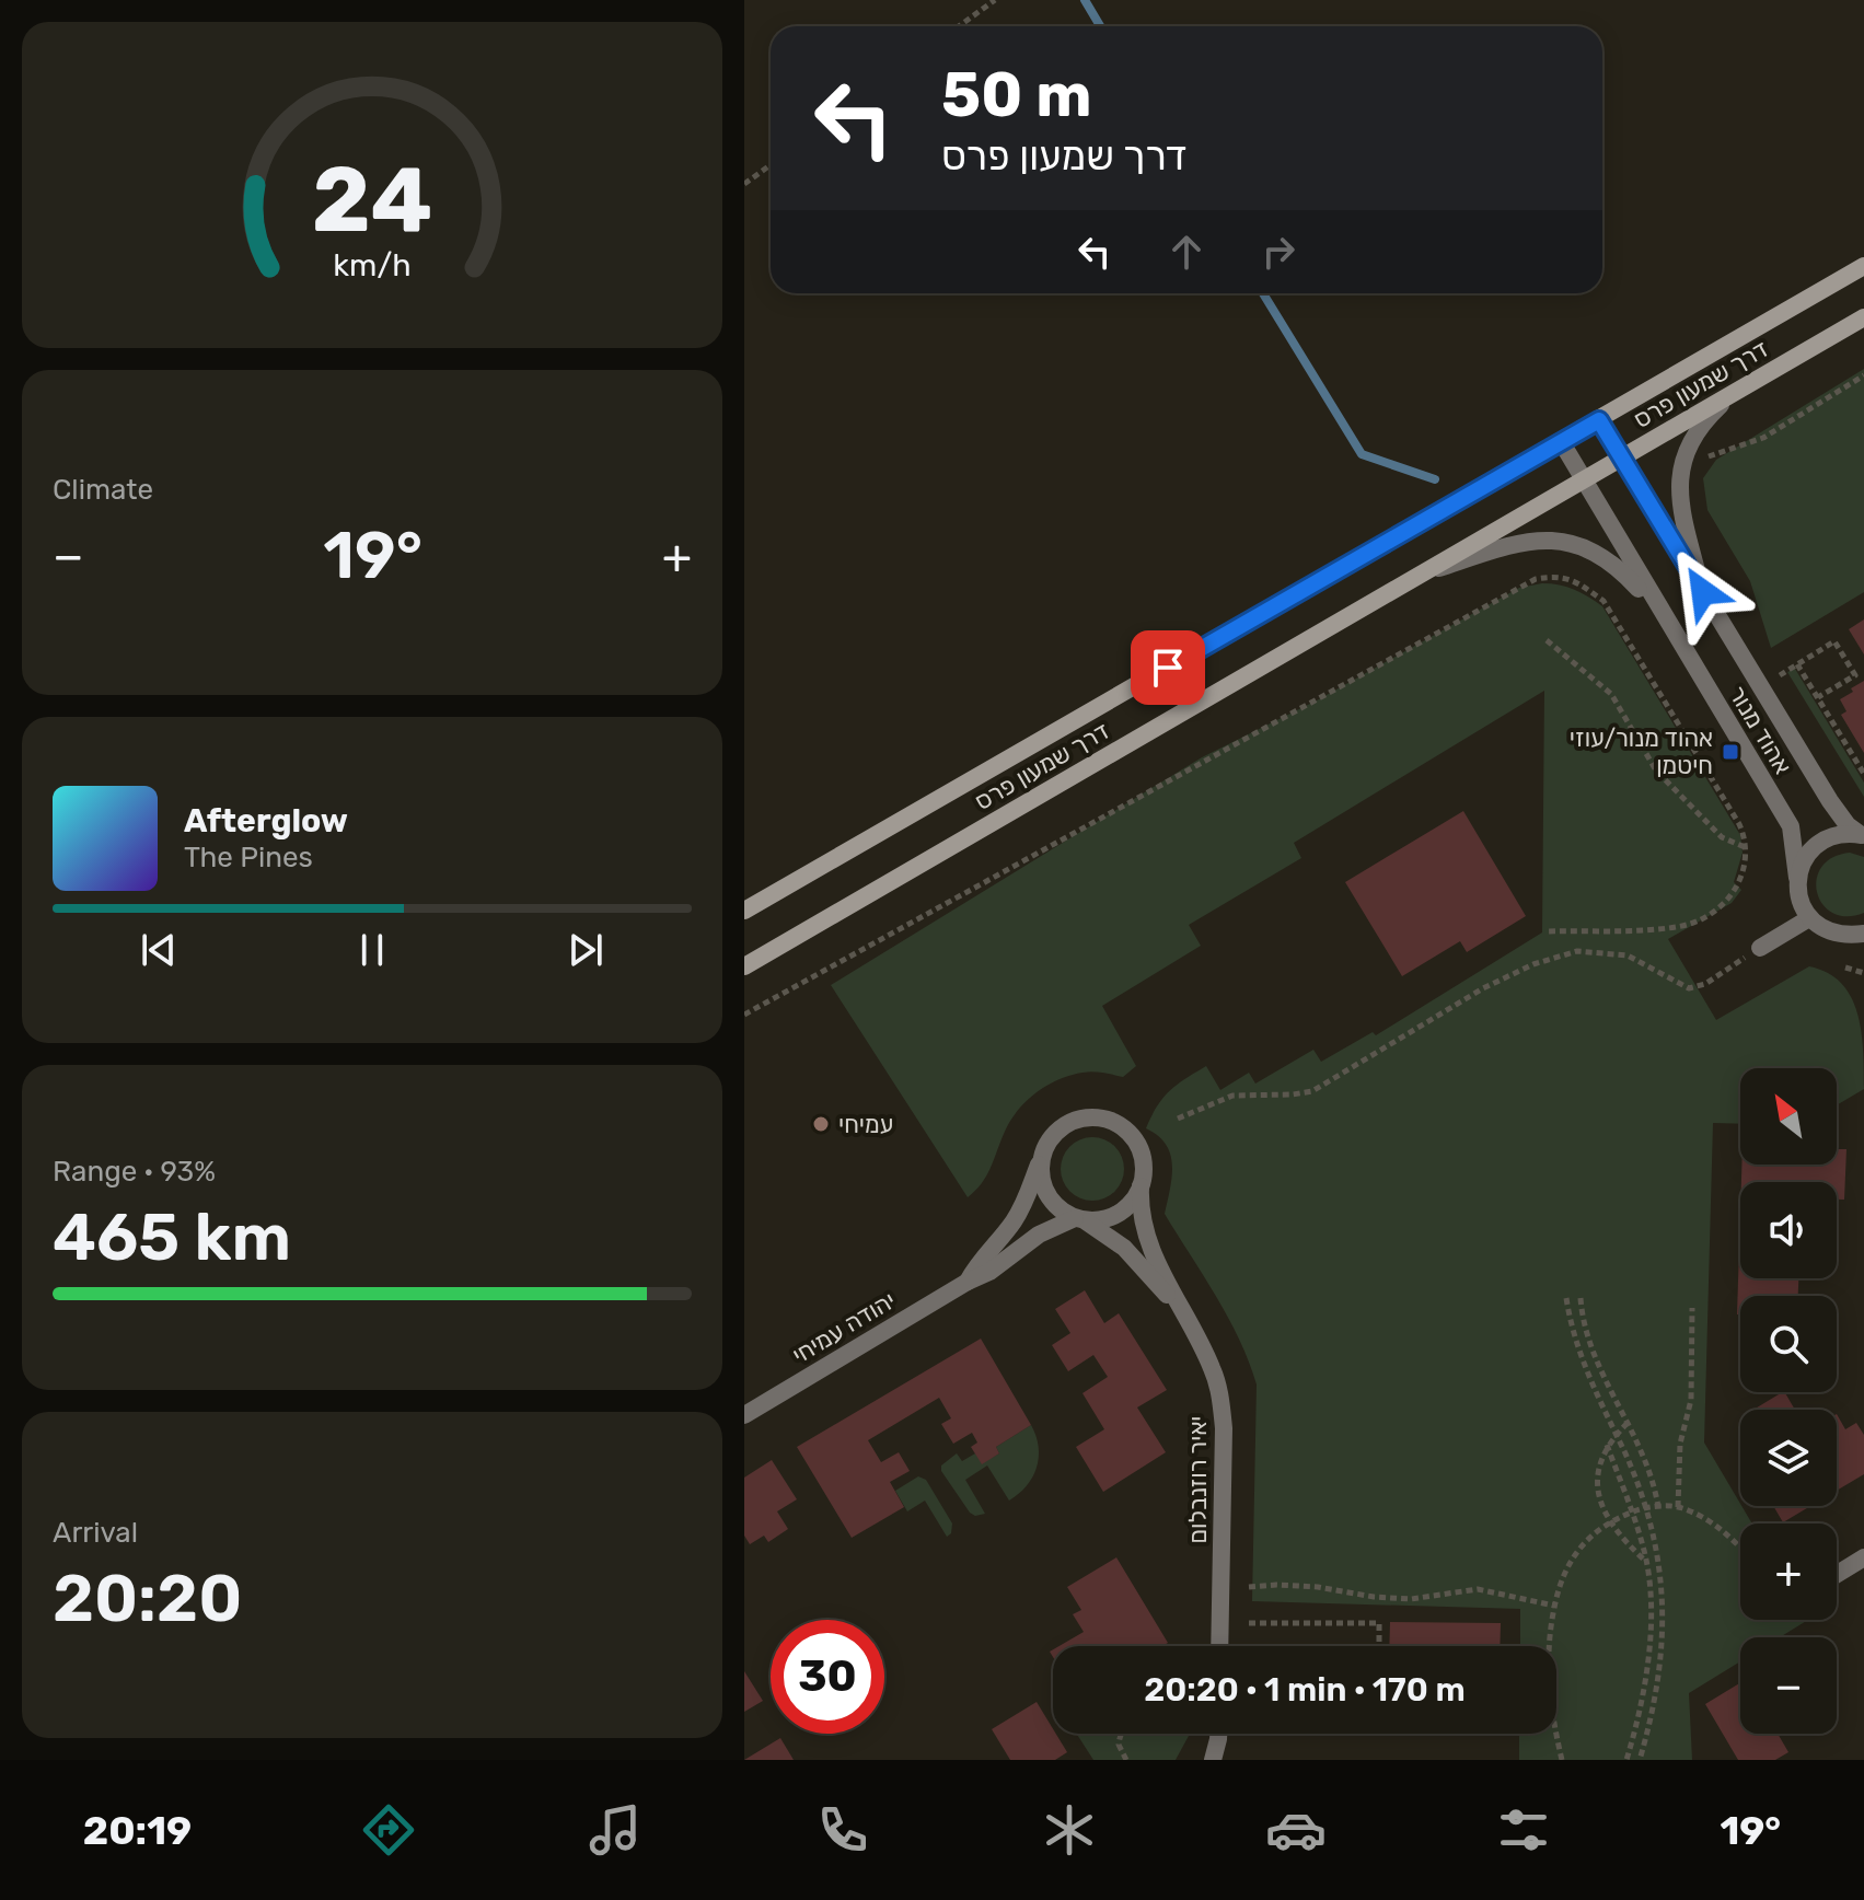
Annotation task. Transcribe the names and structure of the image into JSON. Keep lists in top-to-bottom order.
{
  "streets": {
    "street": [
      "דרך שמעון פרס",
      "אהוד מנור",
      "יהודה עמיחי",
      "יאיר רוזנבלום"
    ]
  },
  "crossings": [
    ["דרך שמעון פרס", "אהוד מנור"],
    ["יהודה עמיחי", "יאיר רוזנבלום"]
  ],
  "places": {
    "transit": ["אהוד מנור/עוזי חיטמן"],
    "other": ["עמיחי"]
  },
  "north": "top left",
  "page": {
    "turn": ["50 m", "דרך שמעון פרס"],
    "tile": [
      "Climate",
      ["Range · 93%", "465 km"],
      ["Arrival", "20:20"]
    ],
    "heat": ["−", "19°", "+"],
    "song": ["Afterglow", "The Pines"],
    "map_buttons": ["+", "−"],
    "limit": "30",
    "trip": "20:20 · 1 min · 170 m",
    "tabs": ["20:19", "19°"],
    "gauge": ["24", "km/h"]
  }
}
